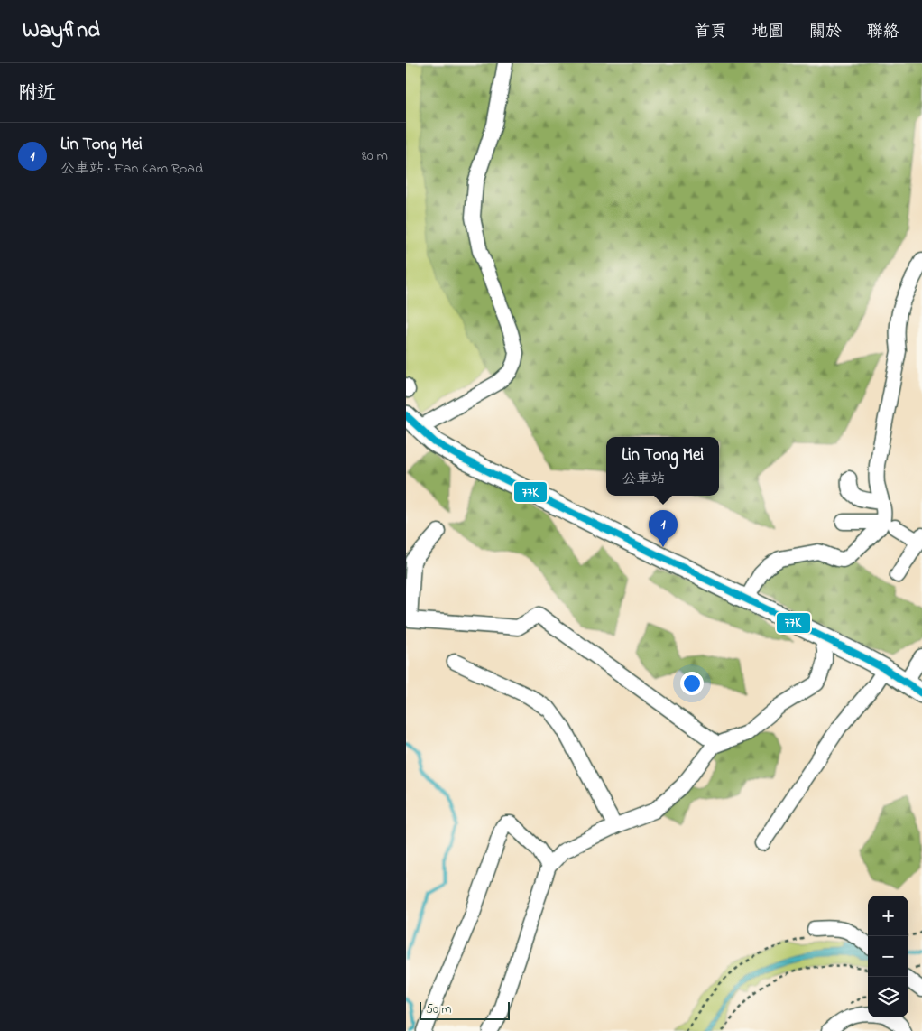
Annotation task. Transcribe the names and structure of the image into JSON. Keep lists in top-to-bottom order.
{
  "lines": ["transit line 77K"],
  "scale_bar": "50 m",
  "page": {
    "header": "Wayfind",
    "nav": [
      "首頁",
      "地圖",
      "關於",
      "聯絡"
    ],
    "heading": "附近",
    "list": [
      {
        "mark": "1",
        "name": "Lin Tong Mei",
        "note": "公車站 · Fan Kam Road",
        "value": "80 m"
      }
    ],
    "popup": ["Lin Tong Mei", "公車站"],
    "pins": "1",
    "map_buttons": ["+", "−"],
    "scale": "50 m"
  }
}
